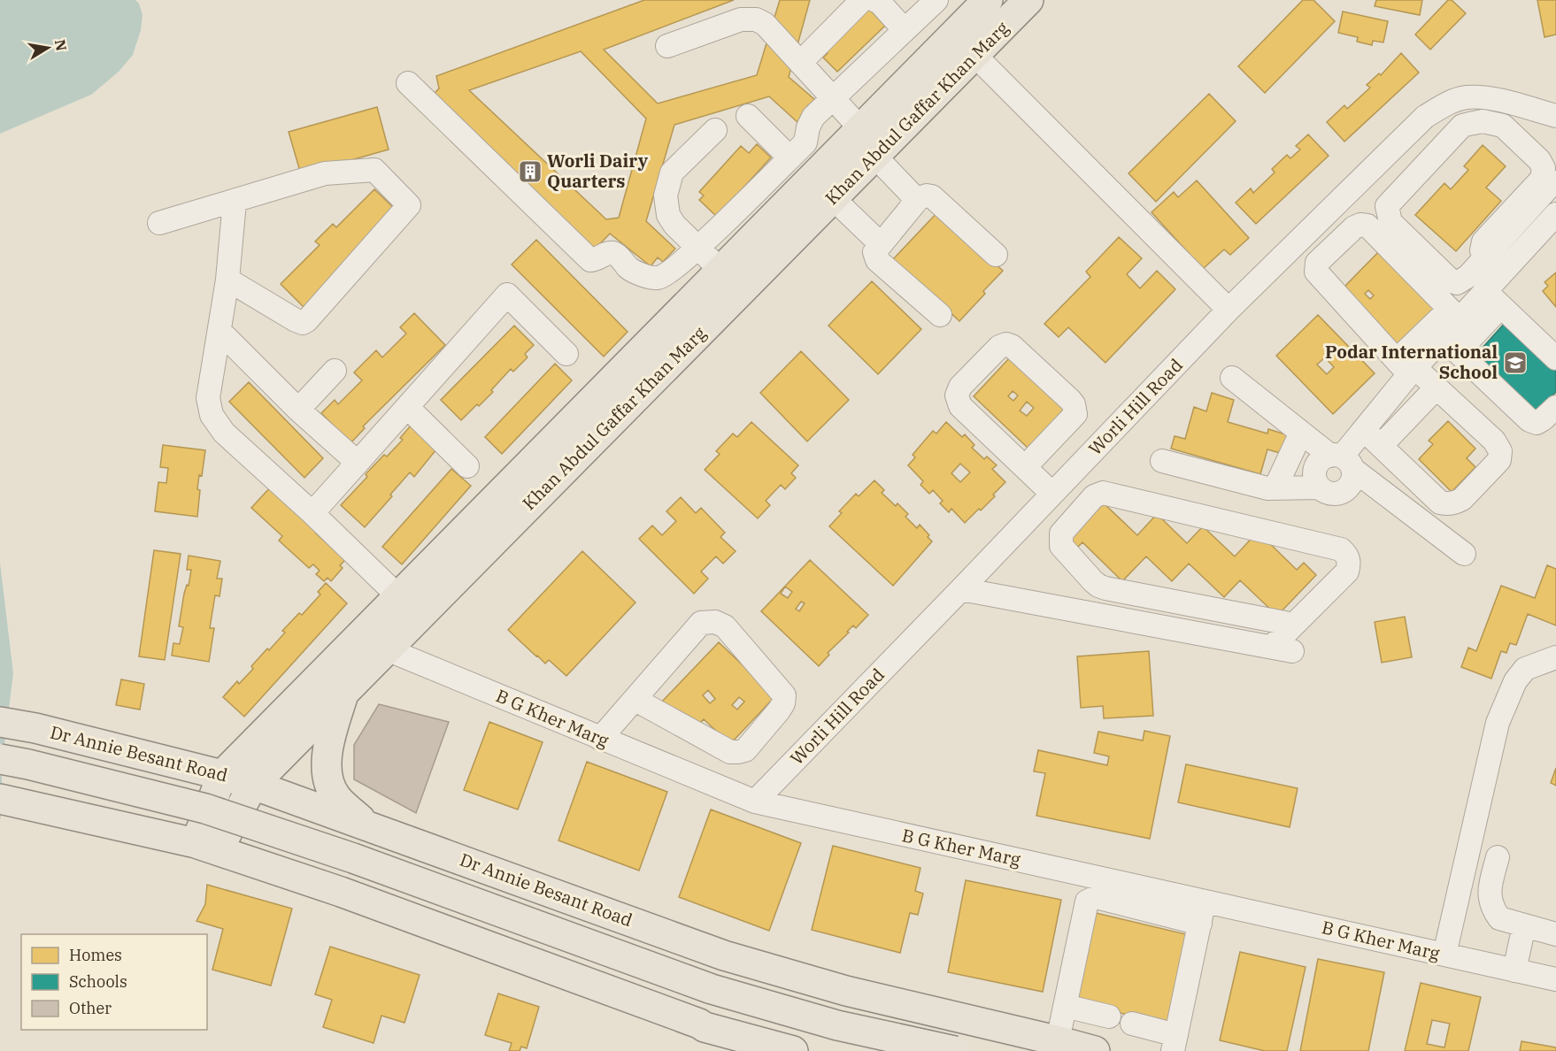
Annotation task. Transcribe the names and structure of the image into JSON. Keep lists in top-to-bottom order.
{
  "streets": {
    "main road": ["Khan Abdul Gaffar Khan Marg", "Dr Annie Besant Road"],
    "street": ["Worli Hill Road", "B G Kher Marg"]
  },
  "crossings": [
    ["Khan Abdul Gaffar Khan Marg", "B G Kher Marg"],
    ["Khan Abdul Gaffar Khan Marg", "Dr Annie Besant Road"],
    ["Worli Hill Road", "B G Kher Marg"]
  ],
  "places": {
    "building": ["Worli Dairy Quarters"],
    "school or university": ["Podar International School"]
  },
  "legend": ["Homes", "Schools", "Other"],
  "north": "right"
}
